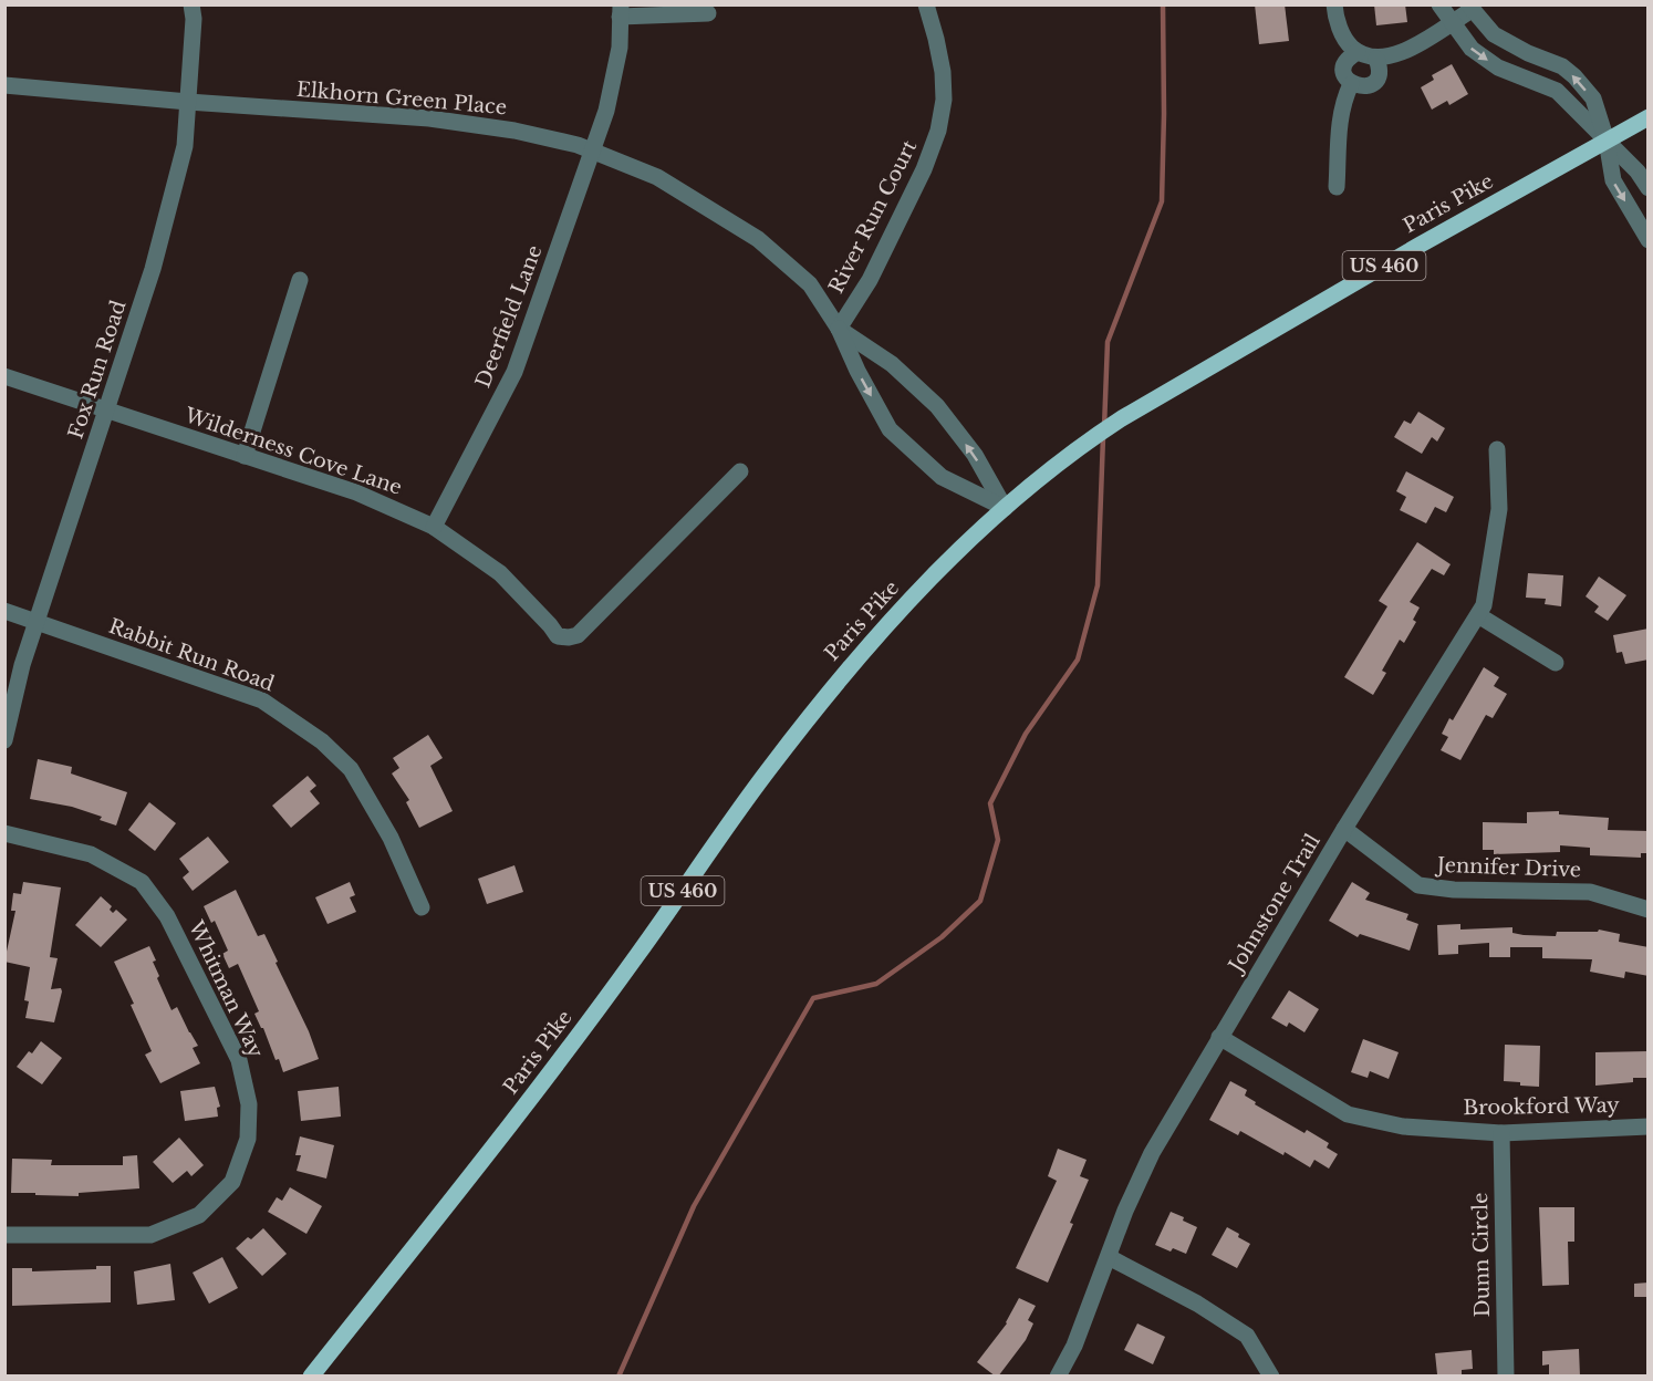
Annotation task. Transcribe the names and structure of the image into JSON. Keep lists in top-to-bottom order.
{
  "streets": {
    "main road": ["Paris Pike", "US 460"],
    "street": [
      "Elkhorn Green Place",
      "River Run Court",
      "Deerfield Lane",
      "Fox Run Road",
      "Wilderness Cove Lane",
      "Rabbit Run Road",
      "Jennifer Drive",
      "Johnstone Trail",
      "Whitman Way",
      "Brookford Way",
      "Dunn Circle"
    ]
  },
  "crossings": [
    ["Elkhorn Green Place", "Paris Pike"],
    ["Elkhorn Green Place", "River Run Court"],
    ["Elkhorn Green Place", "Deerfield Lane"],
    ["Elkhorn Green Place", "Fox Run Road"],
    ["Deerfield Lane", "Wilderness Cove Lane"],
    ["Fox Run Road", "Wilderness Cove Lane"],
    ["Fox Run Road", "Rabbit Run Road"],
    ["Jennifer Drive", "Johnstone Trail"],
    ["Johnstone Trail", "Brookford Way"],
    ["Brookford Way", "Dunn Circle"]
  ]
}
